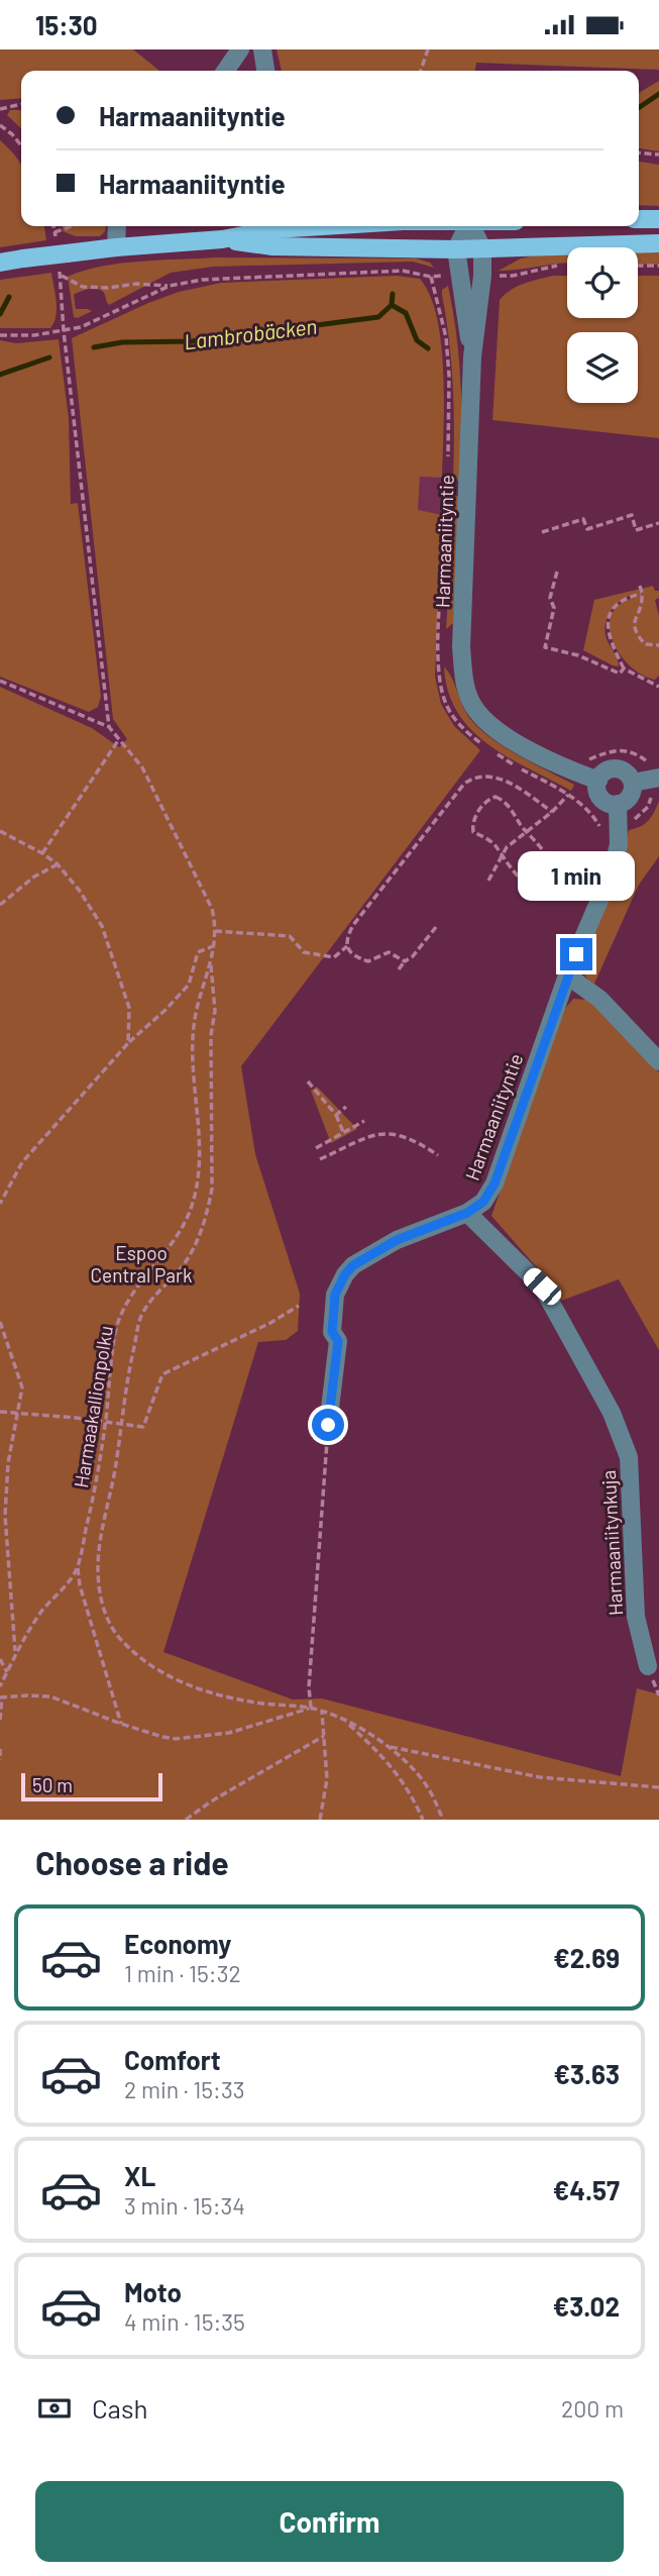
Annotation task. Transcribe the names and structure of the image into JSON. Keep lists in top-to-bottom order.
{
  "streets": {
    "street": ["Harmaaniityntie", "Harmaaniitynkuja"],
    "path": ["Harmaakallionpolku"]
  },
  "crossings": [
    ["Harmaaniityntie", "Harmaaniitynkuja"]
  ],
  "water": ["Lambrobäcken"],
  "parks": ["Espoo Central Park"],
  "scale_bar": "50 m",
  "page": {
    "status": "15:30",
    "banner": ["Harmaaniityntie", "Harmaaniityntie"],
    "bubble": "1 min",
    "scale": "50 m",
    "heading": "Choose a ride",
    "list": [
      {
        "name": "Economy",
        "note": "1 min · 15:32",
        "value": "€2.69"
      },
      {
        "name": "Comfort",
        "note": "2 min · 15:33",
        "value": "€3.63"
      },
      {
        "name": "XL",
        "note": "3 min · 15:34",
        "value": "€4.57"
      },
      {
        "name": "Moto",
        "note": "4 min · 15:35",
        "value": "€3.02"
      }
    ],
    "pay": ["Cash", "200 m"],
    "buttons": "Confirm"
  }
}
